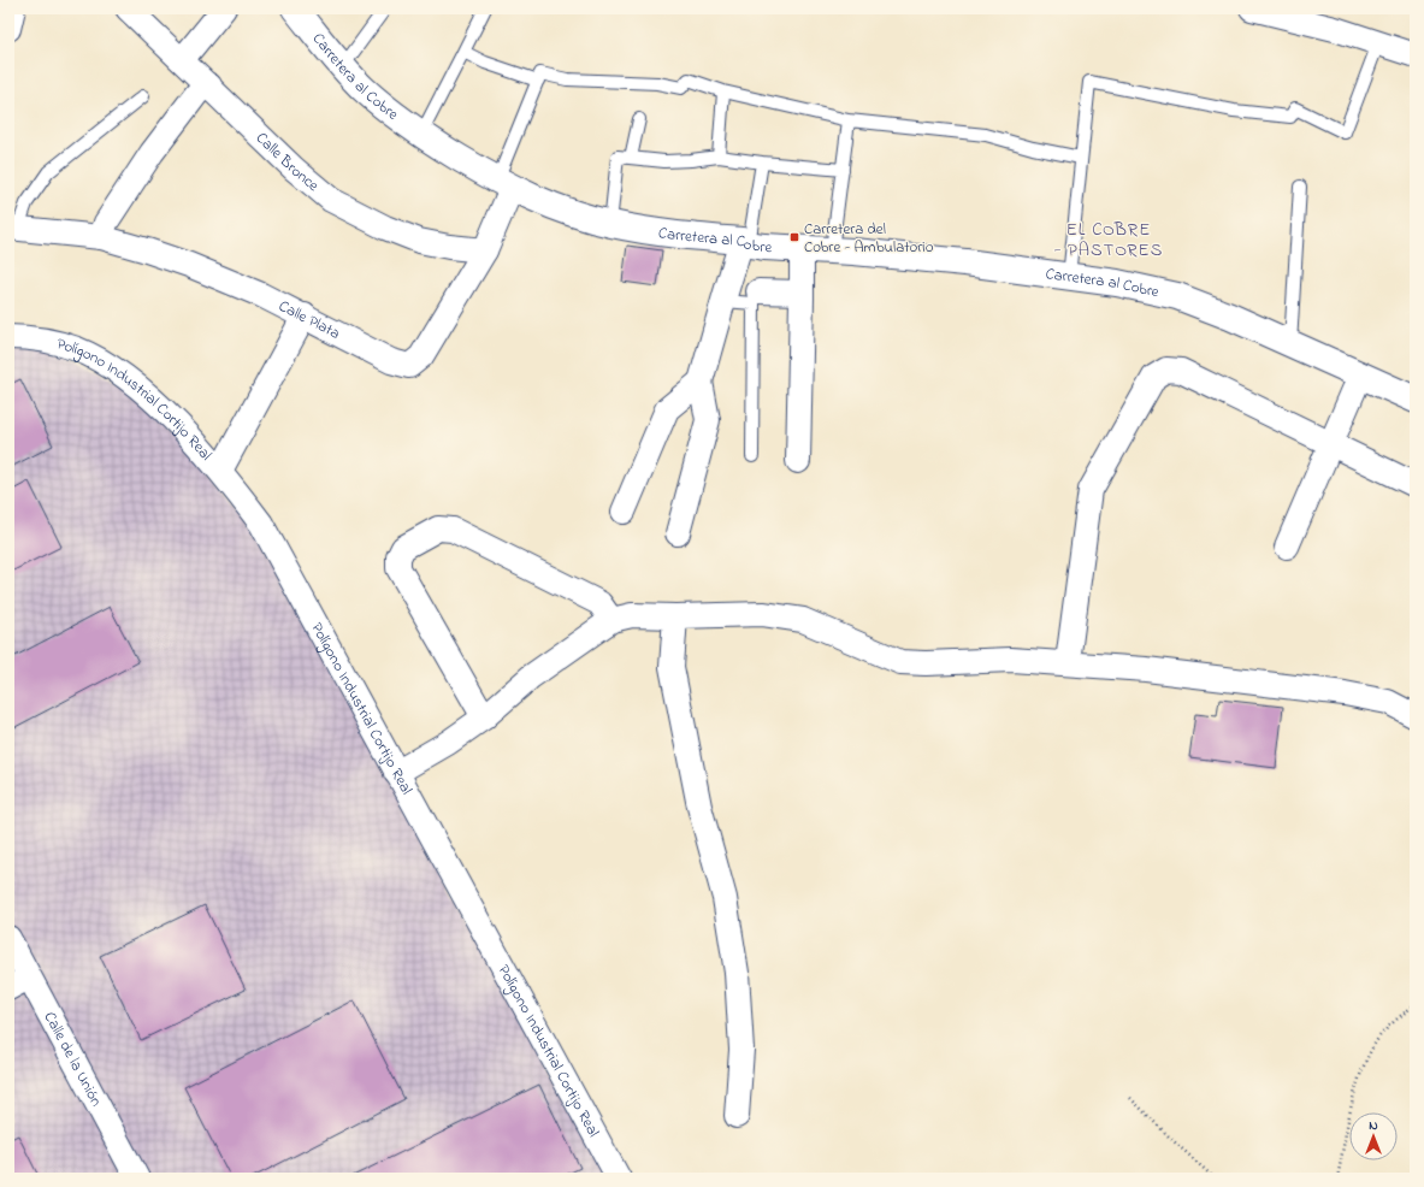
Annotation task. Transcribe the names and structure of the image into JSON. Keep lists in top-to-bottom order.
{
  "streets": {
    "street": [
      "Carretera al Cobre",
      "Calle Bronce",
      "Calle Plata",
      "Polígono Industrial Cortijo Real",
      "Calle de la Unión"
    ]
  },
  "crossings": [
    ["Carretera al Cobre", "Calle Plata"],
    ["Calle Bronce", "Calle Plata"]
  ],
  "districts": ["EL COBRE - PASTORES"],
  "places": {
    "transit": ["Carretera del Cobre - Ambulatorio"]
  },
  "north": "top"
}
